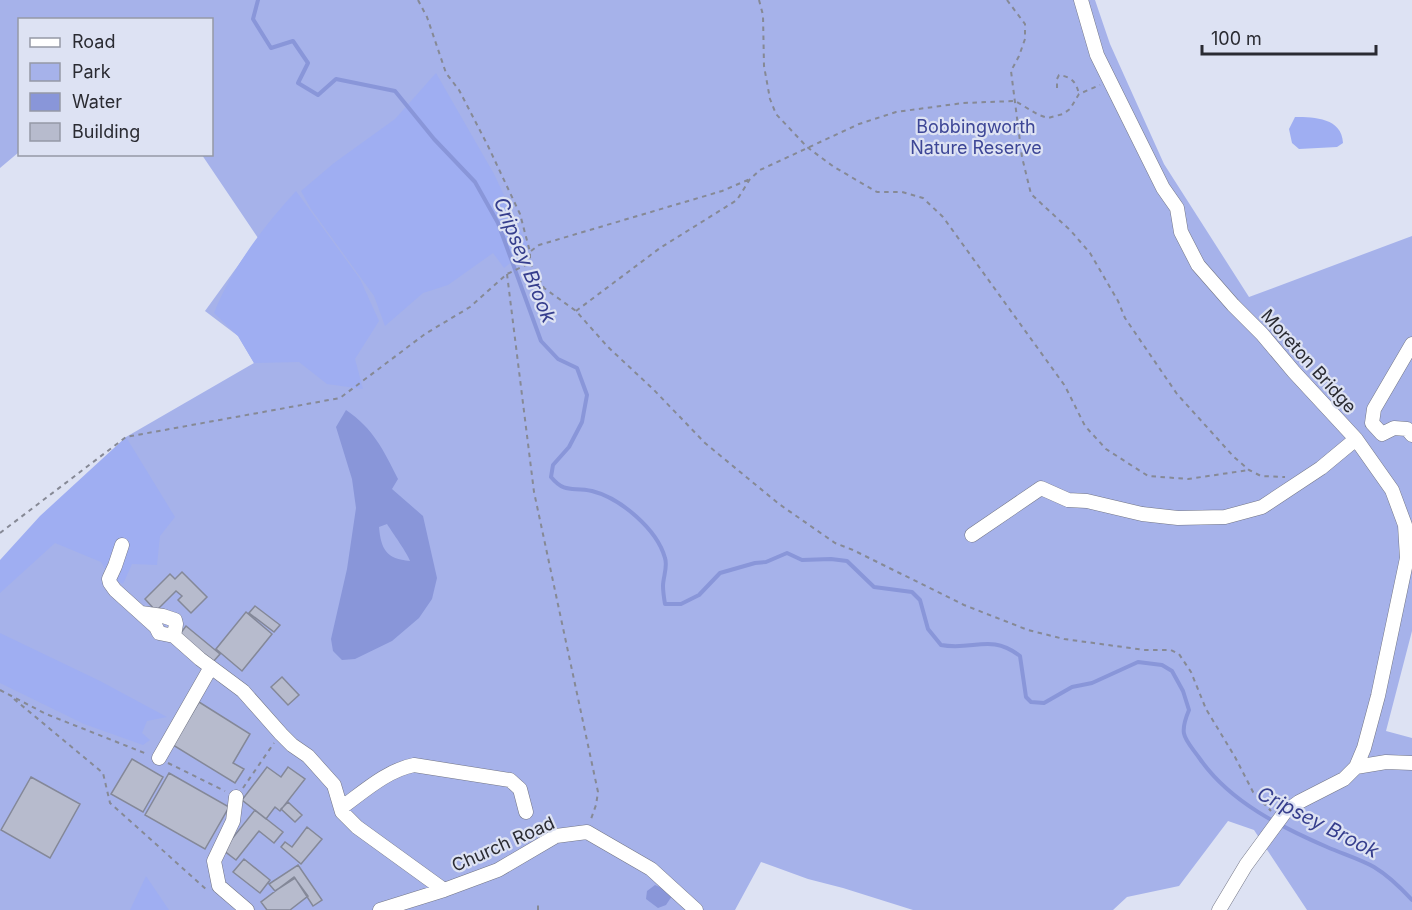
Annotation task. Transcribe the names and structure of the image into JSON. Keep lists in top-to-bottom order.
{
  "streets": {
    "street": ["Moreton Bridge", "Church Road"]
  },
  "water": ["Cripsey Brook"],
  "parks": ["Bobbingworth Nature Reserve"],
  "legend": [
    "Road",
    "Park",
    "Water",
    "Building"
  ],
  "scale_bar": "100 m"
}
